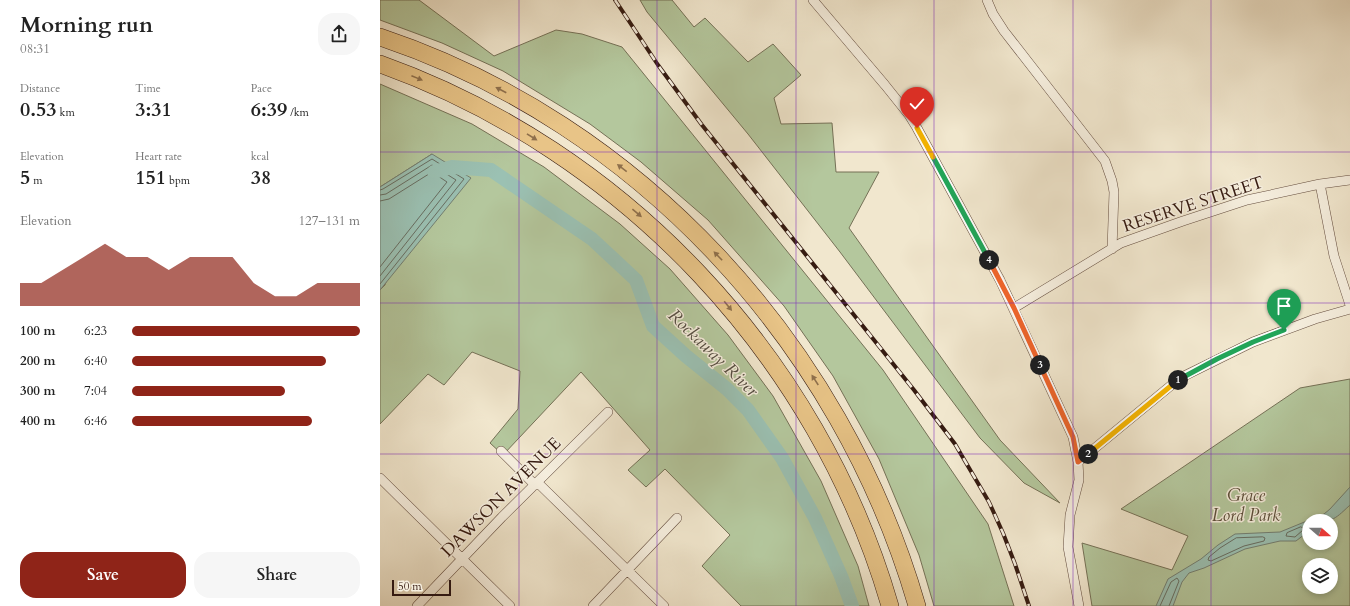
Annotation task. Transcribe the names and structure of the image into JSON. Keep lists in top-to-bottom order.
{
  "streets": {
    "street": ["RESERVE STREET", "DAWSON AVENUE"]
  },
  "water": ["Rockaway River"],
  "parks": ["Grace Lord Park"],
  "scale_bar": "50 m",
  "north": "right",
  "page": {
    "heading": ["Morning run", "08:31"],
    "stats": [
      ["Distance", "0.53 km"],
      ["Time", "3:31"],
      ["Pace", "6:39 /km"],
      ["Elevation", "5 m"],
      ["Heart rate", "151 bpm"],
      ["kcal", "38"]
    ],
    "chart": ["Elevation", "127–131 m"],
    "pins": [
      "4",
      "3",
      "1",
      "2"
    ],
    "list": [
      {
        "name": "100 m",
        "note": "6:23"
      },
      {
        "name": "200 m",
        "note": "6:40"
      },
      {
        "name": "300 m",
        "note": "7:04"
      },
      {
        "name": "400 m",
        "note": "6:46"
      }
    ],
    "buttons": ["Save", "Share"],
    "scale": "50 m"
  }
}
